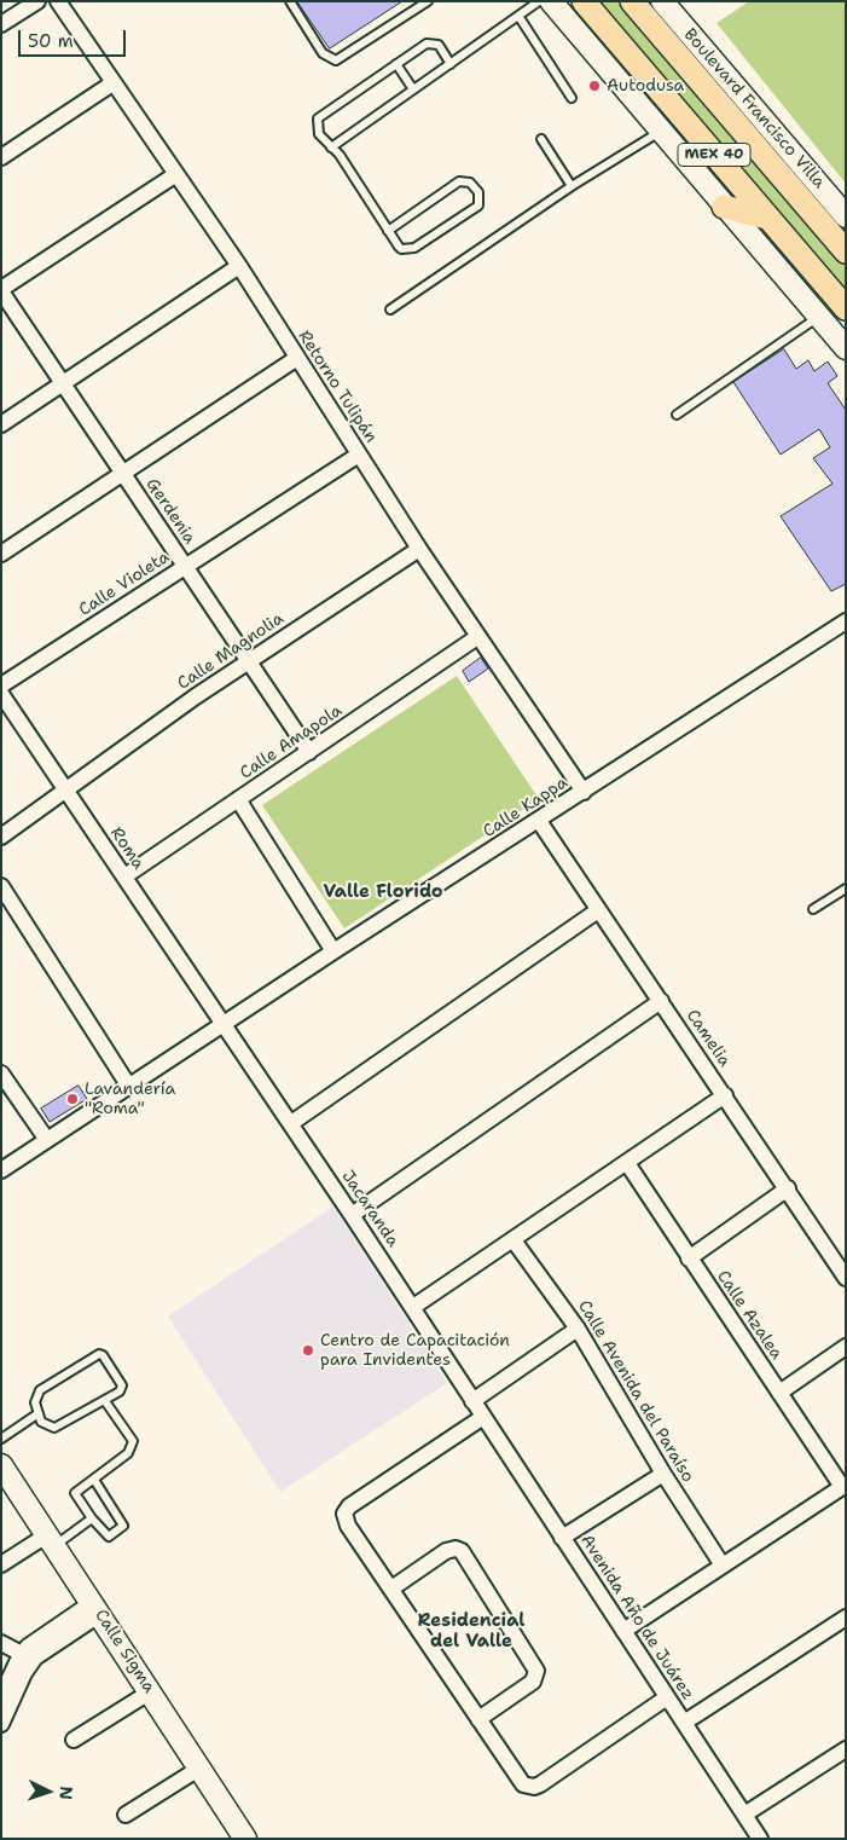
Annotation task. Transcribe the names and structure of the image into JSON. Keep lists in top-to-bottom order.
{
  "streets": {
    "main road": ["Boulevard Francisco Villa", "MEX 40"],
    "street": [
      "Retorno Tulipán",
      "Gerdenia",
      "Calle Violeta",
      "Calle Magnolia",
      "Calle Amapola",
      "Calle Kappa",
      "Roma",
      "Camelia",
      "Jacaranda",
      "Calle Azalea",
      "Calle Avenida del Paraíso",
      "Avenida Año de Juárez",
      "Calle Sigma"
    ]
  },
  "crossings": [
    ["Retorno Tulipán", "Calle Violeta"],
    ["Retorno Tulipán", "Calle Magnolia"],
    ["Retorno Tulipán", "Calle Amapola"],
    ["Retorno Tulipán", "Calle Kappa"],
    ["Gerdenia", "Calle Violeta"],
    ["Gerdenia", "Calle Magnolia"],
    ["Gerdenia", "Calle Amapola"],
    ["Calle Magnolia", "Roma"],
    ["Calle Amapola", "Roma"],
    ["Calle Kappa", "Roma"],
    ["Calle Kappa", "Camelia"],
    ["Calle Kappa", "Jacaranda"],
    ["Roma", "Jacaranda"],
    ["Jacaranda", "Avenida Año de Juárez"]
  ],
  "districts": ["Valle Florido", "Residencial del Valle"],
  "places": ["Autodusa", "Lavandería \"Roma\"", "Centro de Capacitación para Invidentes"],
  "scale_bar": "50 m",
  "north": "right"
}
